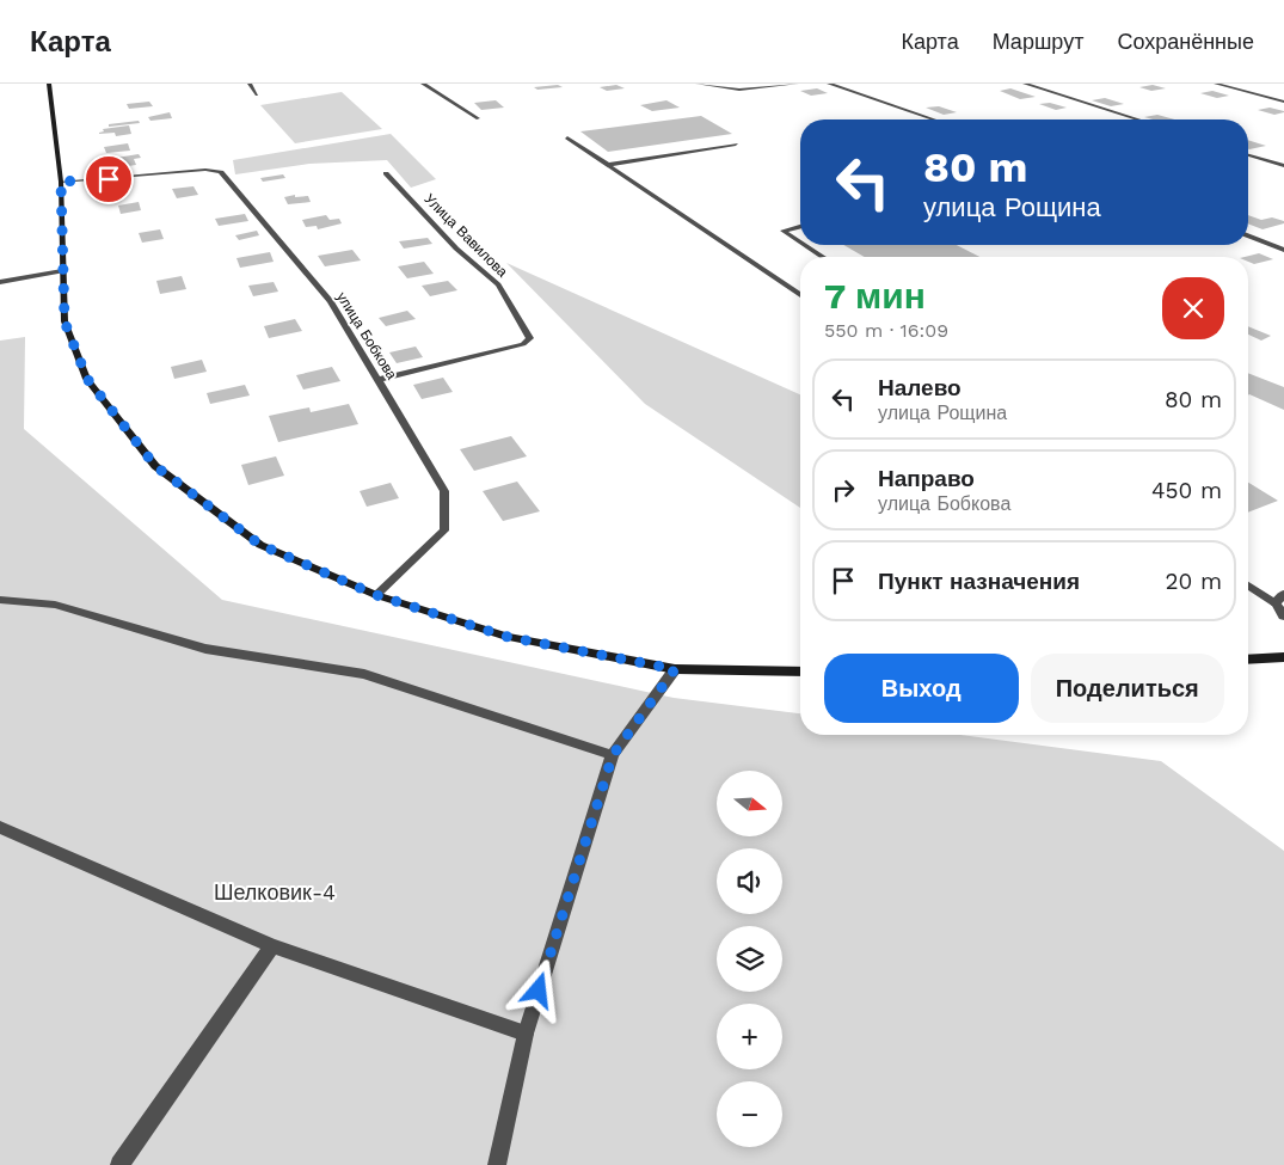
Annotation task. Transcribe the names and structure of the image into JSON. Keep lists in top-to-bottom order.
{
  "streets": {
    "street": ["Улица Вавилова", "улица Бобкова"]
  },
  "crossings": [
    ["Улица Вавилова", "улица Бобкова"]
  ],
  "parks": ["Шелковик-4"],
  "north": "right",
  "page": {
    "header": "Карта",
    "nav": ["Карта", "Маршрут", "Сохранённые"],
    "turn": ["80 m", "улица Рощина"],
    "heading": ["7 мин", "550 m · 16:09"],
    "list": [
      {
        "name": "Налево",
        "note": "улица Рощина",
        "value": "80 m"
      },
      {
        "name": "Направо",
        "note": "улица Бобкова",
        "value": "450 m"
      },
      {
        "name": "Пункт назначения",
        "value": "20 m"
      }
    ],
    "buttons": ["Выход", "Поделиться"],
    "map_buttons": ["+", "−"]
  }
}
